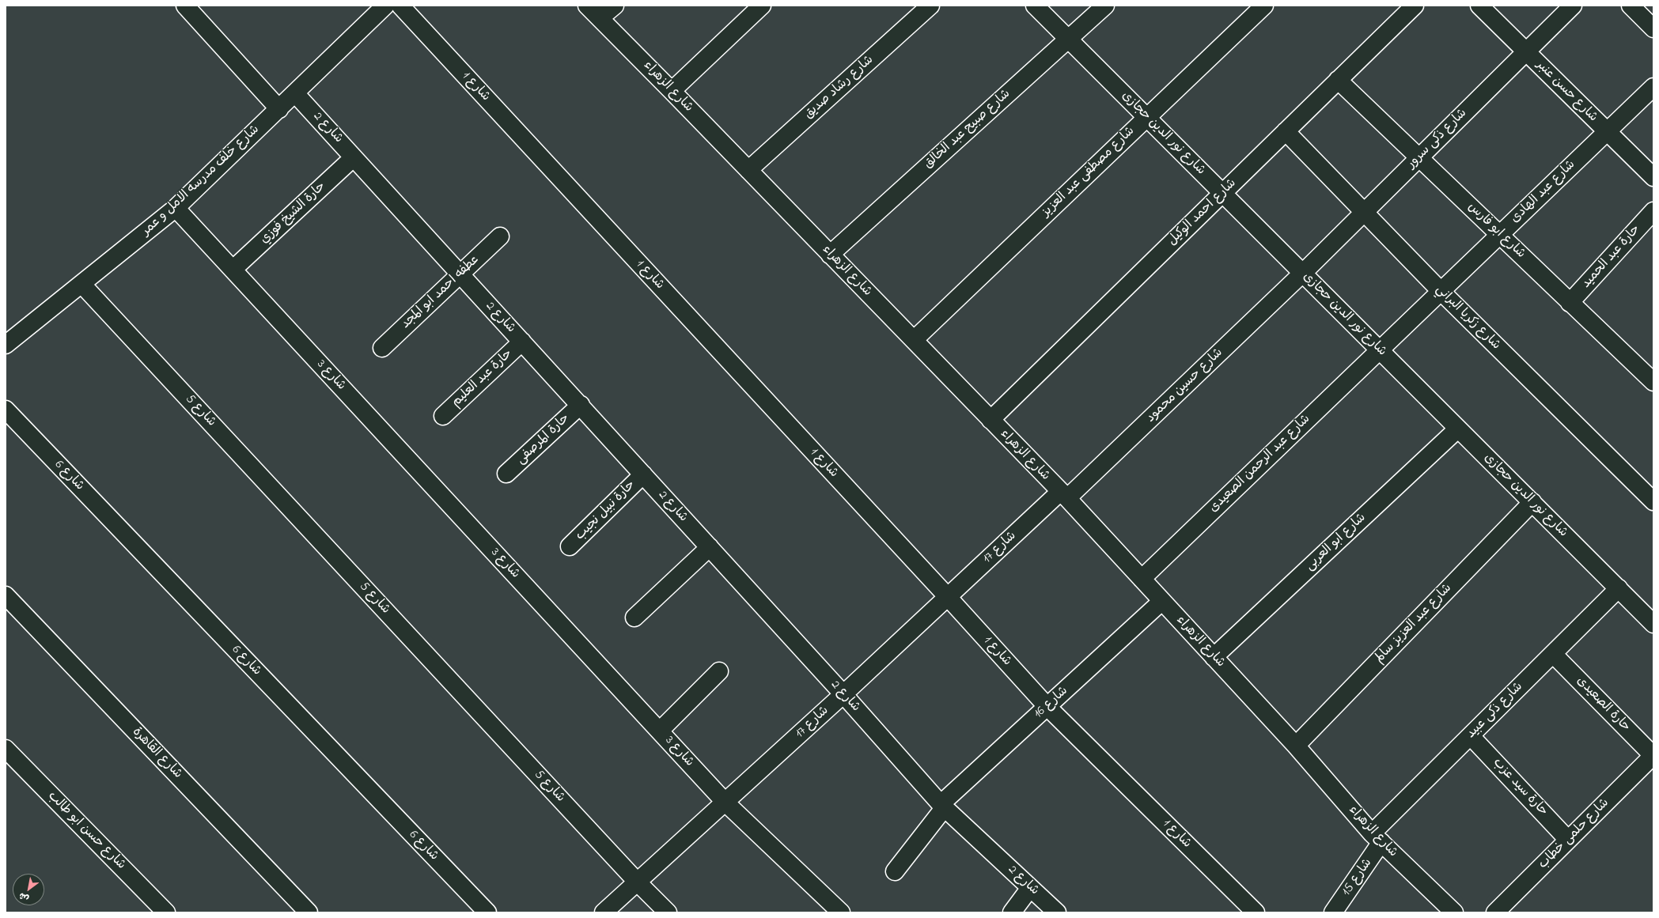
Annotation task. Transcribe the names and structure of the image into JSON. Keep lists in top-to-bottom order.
{
  "streets": {
    "street": [
      "شارع 1",
      "شارع الزهراء",
      "شارع رشاد صديق",
      "شارع حسن عنبر",
      "شارع 2",
      "شارع صبيح عبد الخالق",
      "شارع نور الدين حجازى",
      "شارع ذكى سرور",
      "شارع مصطفى عبد العزيز",
      "شارع خلف مدرسه الامل و عمر",
      "شارع عبد الهادى",
      "شارع احمد الوكيل",
      "حارة الشيخ فوزي",
      "شارع ابو فارس",
      "حارة عبد الحميد",
      "عطفه احمد ابو المجد",
      "شارع زكريا البراني",
      "شارع 3",
      "حارة عبد العليم",
      "شارع حسين محمود",
      "شارع 5",
      "حارة المرصفى",
      "شارع عبد الرحمن الصعيدى",
      "شارع 6",
      "حارة نبيل نجيب",
      "شارع ابو العربى",
      "شارع 17",
      "شارع عبد العزيز سالم",
      "شارع 16",
      "حارة الصعيدى",
      "شارع ذكى عبيد",
      "شارع القاهرة",
      "حارة سيد عزب",
      "شارع حسن ابو طالب",
      "شارع حلمى خطاب",
      "شارع 15"
    ]
  },
  "crossings": [
    ["شارع 1", "شارع 17"],
    ["شارع 1", "شارع 16"],
    ["شارع الزهراء", "شارع رشاد صديق"],
    ["شارع الزهراء", "شارع صبيح عبد الخالق"],
    ["شارع الزهراء", "شارع مصطفى عبد العزيز"],
    ["شارع الزهراء", "شارع احمد الوكيل"],
    ["شارع الزهراء", "شارع حسين محمود"],
    ["شارع الزهراء", "شارع عبد الرحمن الصعيدى"],
    ["شارع الزهراء", "شارع ابو العربى"],
    ["شارع الزهراء", "شارع 17"],
    ["شارع الزهراء", "شارع عبد العزيز سالم"],
    ["شارع الزهراء", "شارع 16"],
    ["شارع الزهراء", "شارع ذكى عبيد"],
    ["شارع الزهراء", "شارع 15"],
    ["شارع حسن عنبر", "شارع ذكى سرور"],
    ["شارع حسن عنبر", "شارع عبد الهادى"],
    ["شارع 2", "شارع خلف مدرسه الامل و عمر"],
    ["شارع 2", "حارة الشيخ فوزي"],
    ["شارع 2", "عطفه احمد ابو المجد"],
    ["شارع 2", "حارة عبد العليم"],
    ["شارع 2", "حارة المرصفى"],
    ["شارع 2", "حارة نبيل نجيب"],
    ["شارع 2", "شارع 17"],
    ["شارع 2", "شارع 16"],
    ["شارع صبيح عبد الخالق", "شارع نور الدين حجازى"],
    ["شارع نور الدين حجازى", "شارع ذكى سرور"],
    ["شارع نور الدين حجازى", "شارع مصطفى عبد العزيز"],
    ["شارع نور الدين حجازى", "شارع عبد الهادى"],
    ["شارع نور الدين حجازى", "شارع احمد الوكيل"],
    ["شارع نور الدين حجازى", "شارع حسين محمود"],
    ["شارع نور الدين حجازى", "شارع عبد الرحمن الصعيدى"],
    ["شارع نور الدين حجازى", "شارع ابو العربى"],
    ["شارع نور الدين حجازى", "شارع عبد العزيز سالم"],
    ["شارع نور الدين حجازى", "شارع ذكى عبيد"],
    ["شارع ذكى سرور", "شارع ابو فارس"],
    ["شارع ذكى سرور", "شارع زكريا البراني"],
    ["شارع ذكى سرور", "شارع حسين محمود"],
    ["شارع خلف مدرسه الامل و عمر", "شارع 3"],
    ["شارع خلف مدرسه الامل و عمر", "شارع 5"],
    ["شارع عبد الهادى", "شارع ابو فارس"],
    ["شارع عبد الهادى", "شارع زكريا البراني"],
    ["شارع عبد الهادى", "شارع عبد الرحمن الصعيدى"],
    ["شارع احمد الوكيل", "شارع ابو فارس"],
    ["شارع احمد الوكيل", "شارع زكريا البراني"],
    ["حارة الشيخ فوزي", "شارع 3"],
    ["شارع ابو فارس", "حارة عبد الحميد"],
    ["شارع 3", "شارع 17"],
    ["شارع حسين محمود", "شارع 17"],
    ["شارع 5", "شارع 17"],
    ["حارة الصعيدى", "شارع ذكى عبيد"],
    ["حارة الصعيدى", "شارع حلمى خطاب"],
    ["شارع ذكى عبيد", "حارة سيد عزب"],
    ["شارع ذكى عبيد", "شارع 15"],
    ["حارة سيد عزب", "شارع حلمى خطاب"]
  ],
  "north": "bottom left"
}
